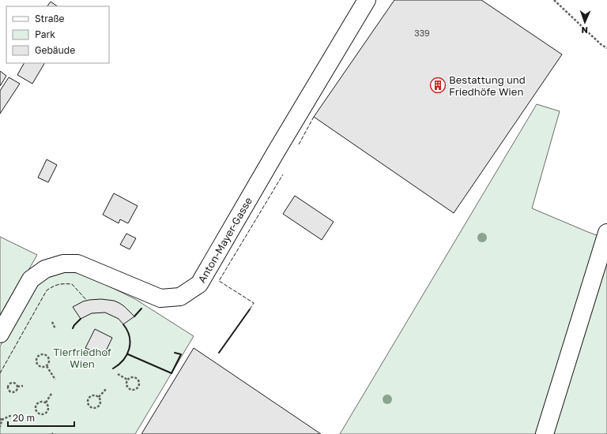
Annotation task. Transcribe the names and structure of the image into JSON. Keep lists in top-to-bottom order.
{
  "streets": {
    "street": ["Anton-Mayer-Gasse"]
  },
  "parks": ["Tierfriedhof Wien"],
  "places": {
    "building": ["Bestattung und Friedhöfe Wien"]
  },
  "house_numbers": ["339"],
  "legend": ["Straße", "Park", "Gebäude"],
  "scale_bar": "20 m",
  "north": "bottom"
}
